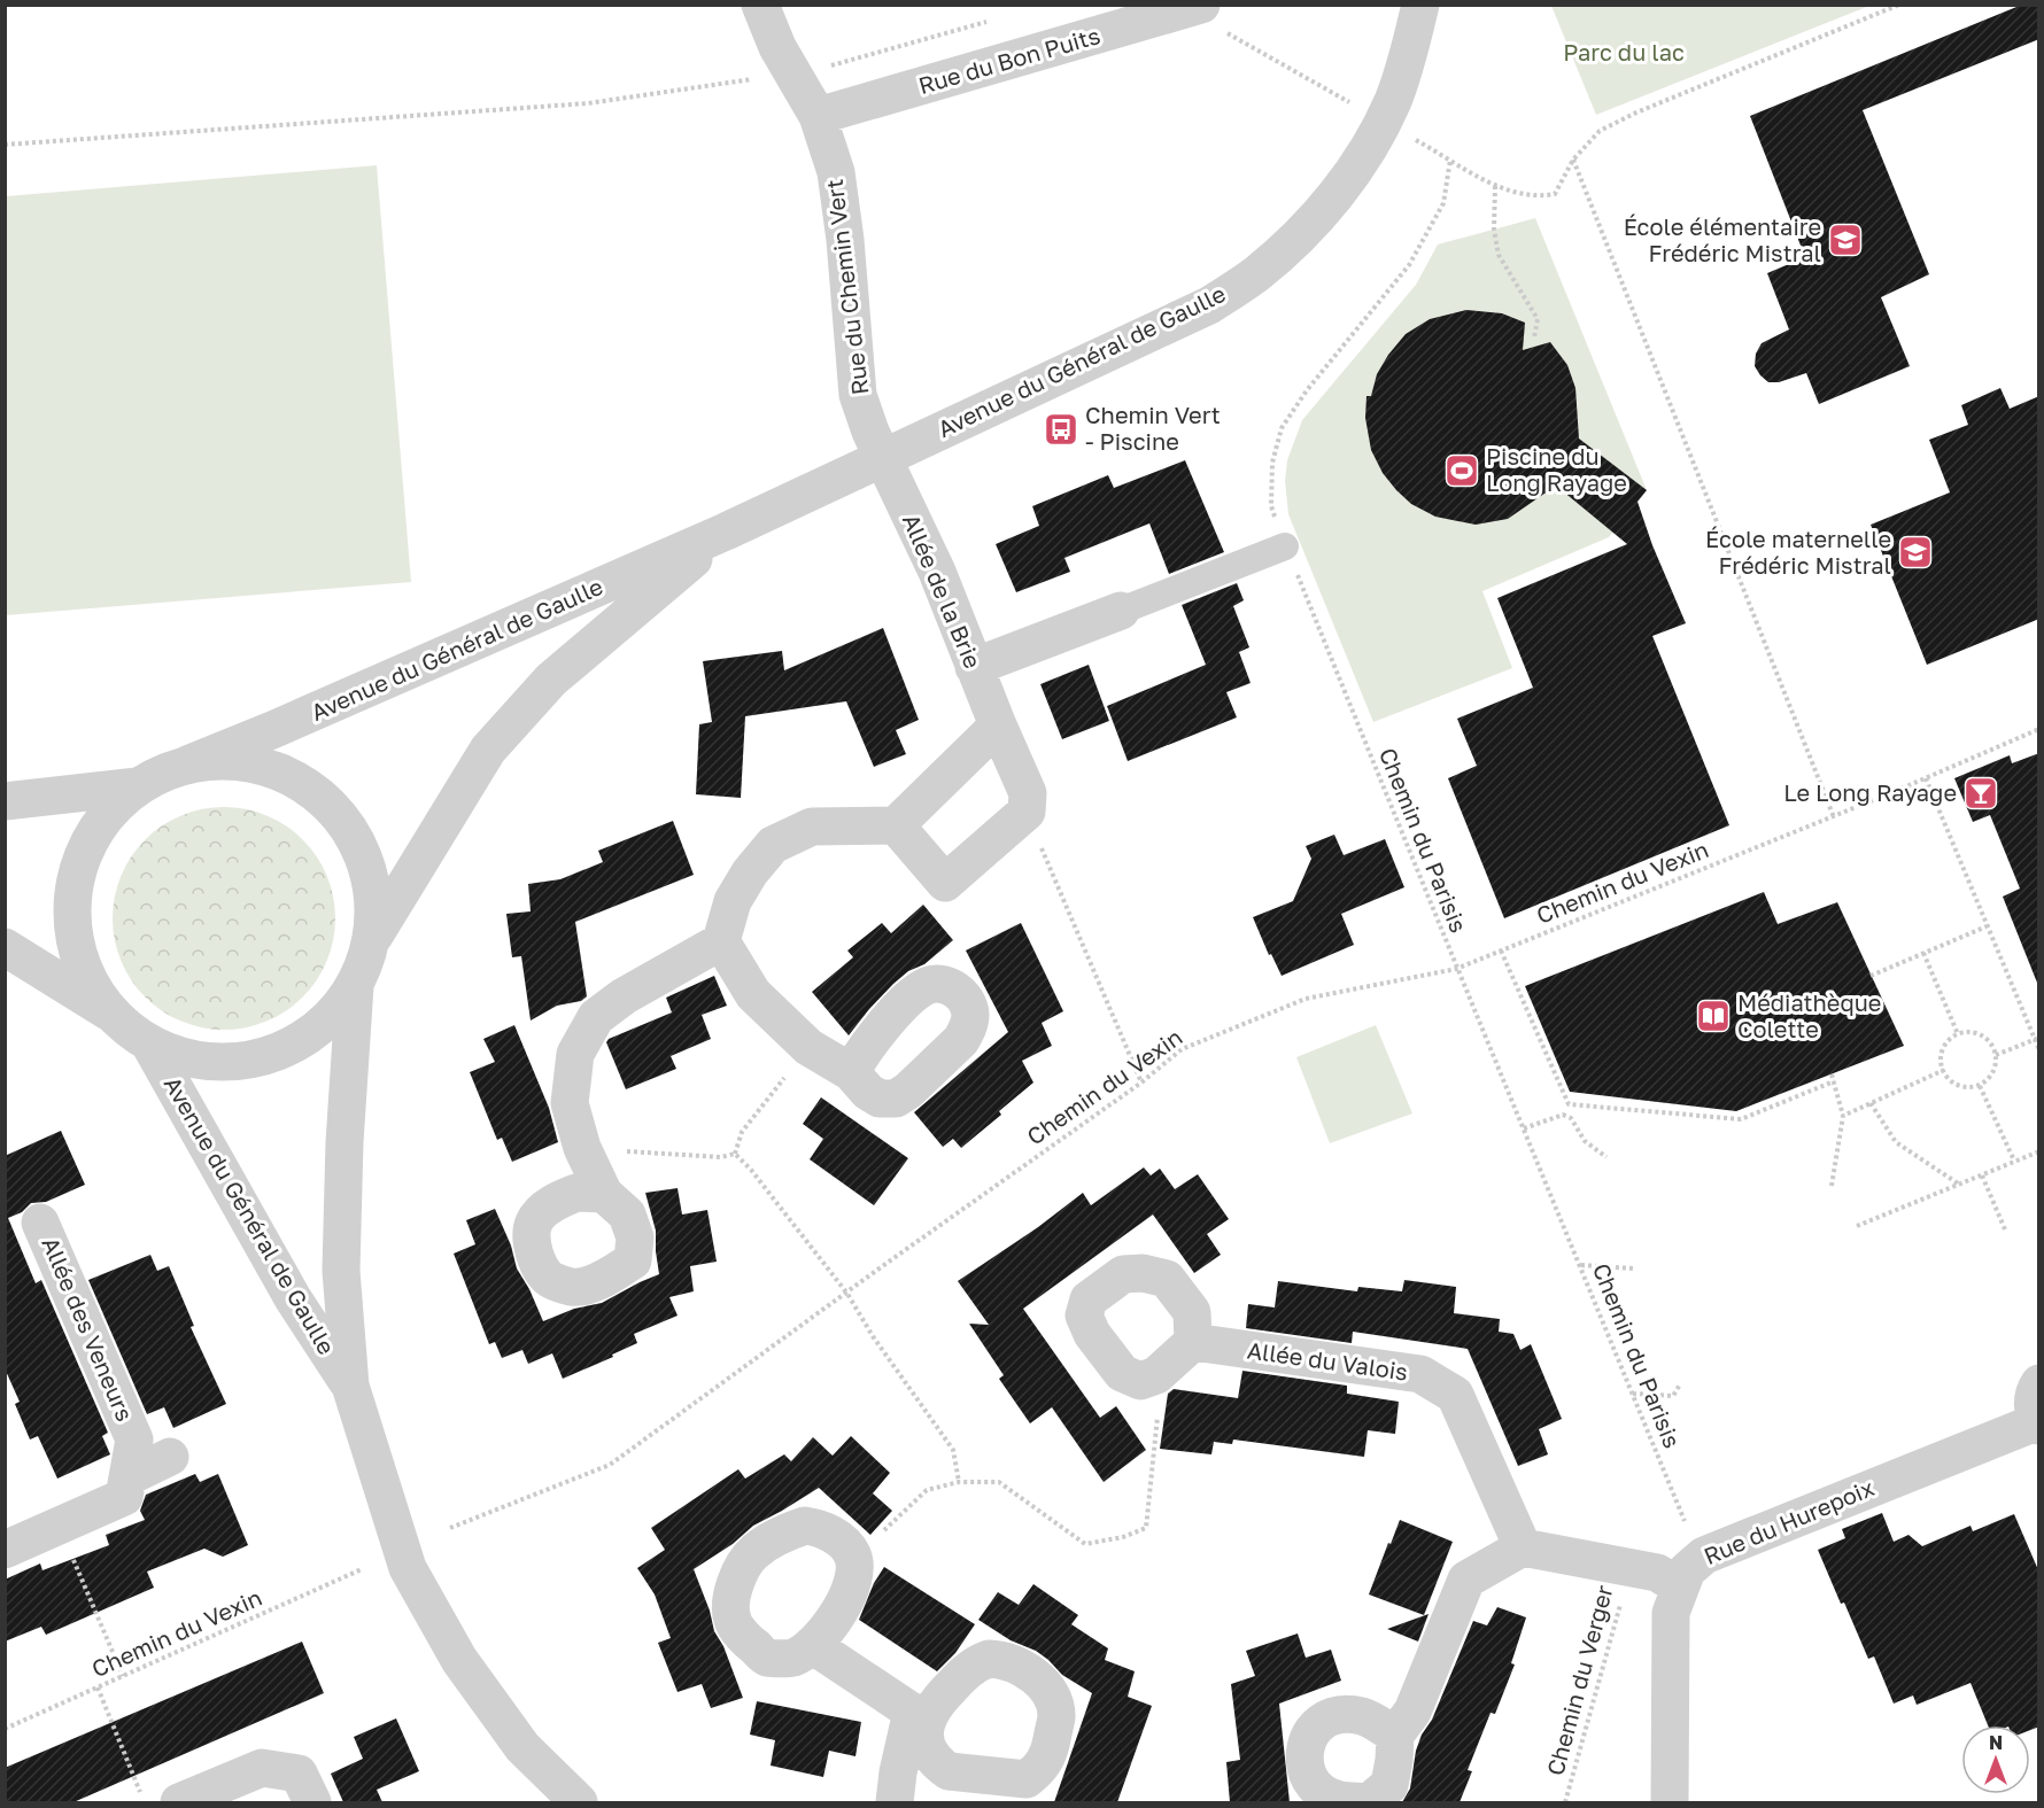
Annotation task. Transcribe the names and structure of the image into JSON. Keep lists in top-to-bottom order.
{
  "streets": {
    "street": [
      "Rue du Bon Puits",
      "Rue du Chemin Vert",
      "Avenue du Général de Gaulle",
      "Allée de la Brie",
      "Allée des Veneurs",
      "Allée du Valois",
      "Rue du Hurepoix"
    ],
    "path": ["Chemin du Parisis", "Chemin du Vexin", "Chemin du Verger"]
  },
  "crossings": [
    ["Rue du Bon Puits", "Rue du Chemin Vert"],
    ["Rue du Chemin Vert", "Avenue du Général de Gaulle"],
    ["Rue du Chemin Vert", "Allée de la Brie"],
    ["Avenue du Général de Gaulle", "Allée de la Brie"],
    ["Chemin du Parisis", "Chemin du Vexin"],
    ["Chemin du Parisis", "Rue du Hurepoix"]
  ],
  "parks": ["Parc du lac"],
  "places": {
    "school or university": ["École élémentaire Frédéric Mistral", "École maternelle Frédéric Mistral"],
    "bus stop": ["Chemin Vert - Piscine"],
    "sports": ["Piscine du Long Rayage"],
    "bar": ["Le Long Rayage"],
    "library": ["Médiathèque Colette"]
  },
  "north": "top"
}
